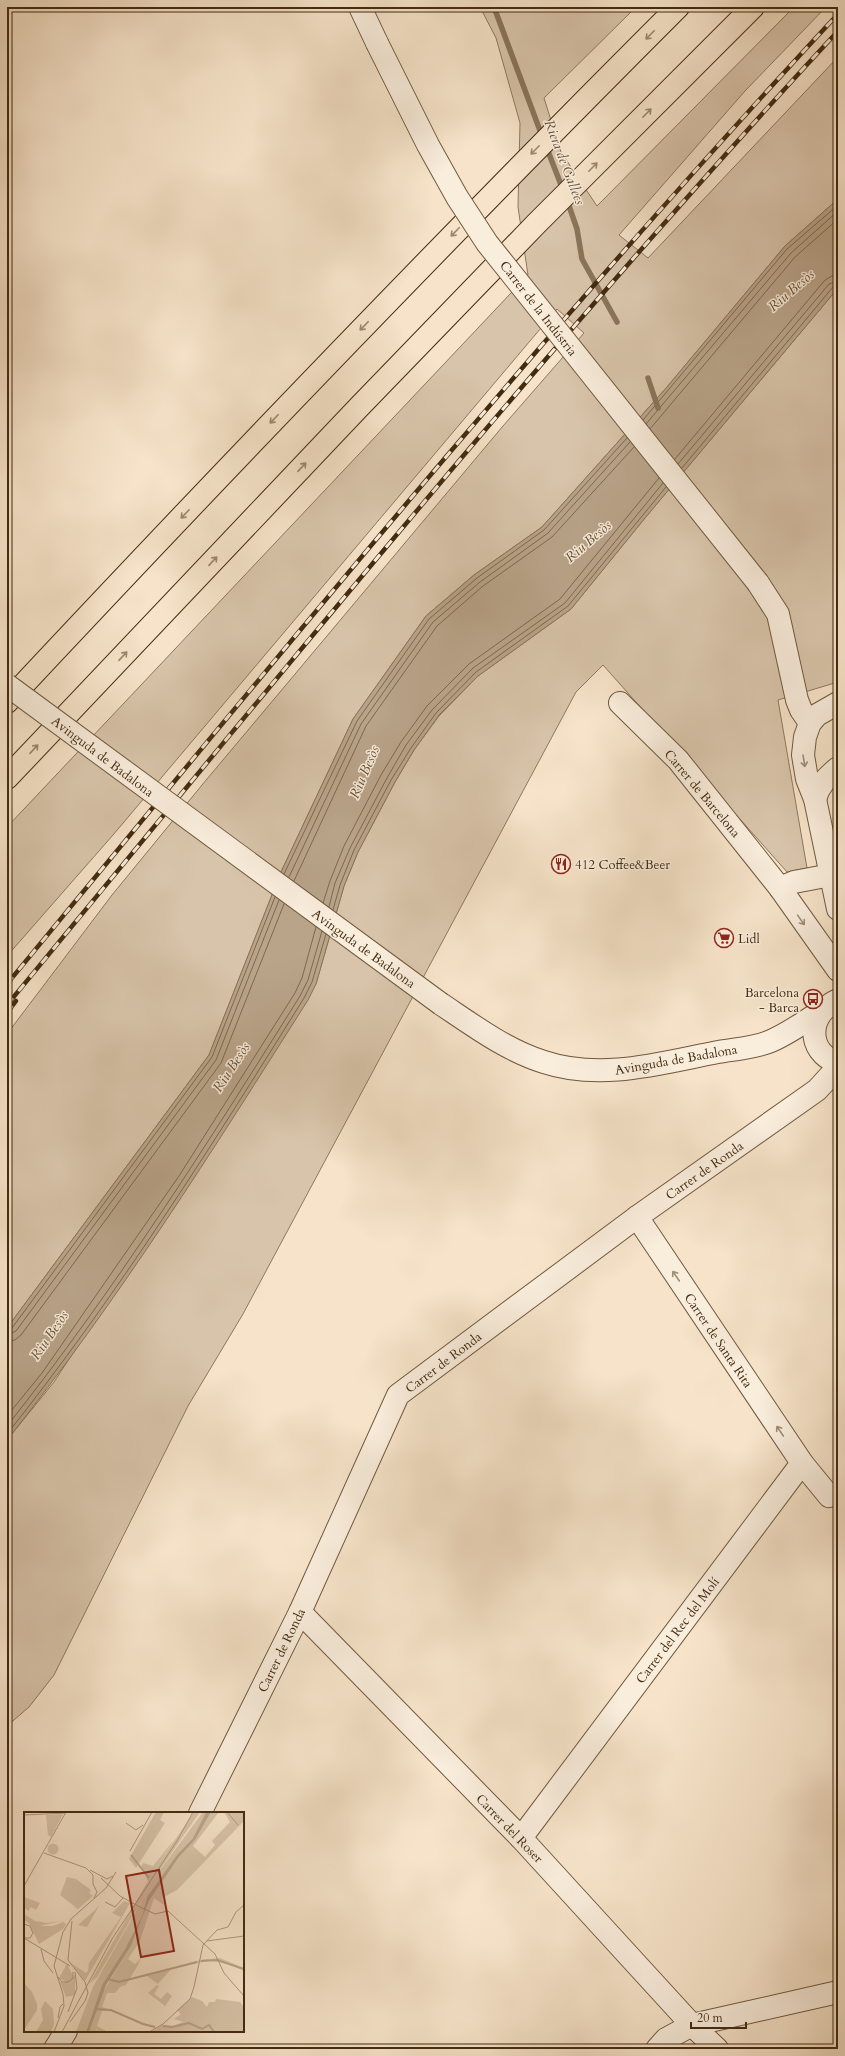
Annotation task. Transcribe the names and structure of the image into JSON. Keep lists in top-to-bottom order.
{
  "streets": {
    "street": [
      "Carrer de la Indústria",
      "Avinguda de Badalona",
      "Carrer de Barcelona",
      "Carrer de Ronda",
      "Carrer de Santa Rita",
      "Carrer del Rec del Molí",
      "Carrer del Roser"
    ]
  },
  "crossings": [
    ["Carrer de Ronda", "Carrer de Santa Rita"],
    ["Carrer de Ronda", "Carrer del Roser"],
    ["Carrer de Santa Rita", "Carrer del Rec del Molí"],
    ["Carrer del Rec del Molí", "Carrer del Roser"]
  ],
  "one_way": ["Carrer de Santa Rita"],
  "water": ["Riera de Gallecs", "Riu Besòs"],
  "places": {
    "restaurant": ["412 Coffee&Beer"],
    "supermarket": ["Lidl"],
    "bus stop": ["Barcelona - Barca"]
  },
  "scale_bar": "20 m"
}
